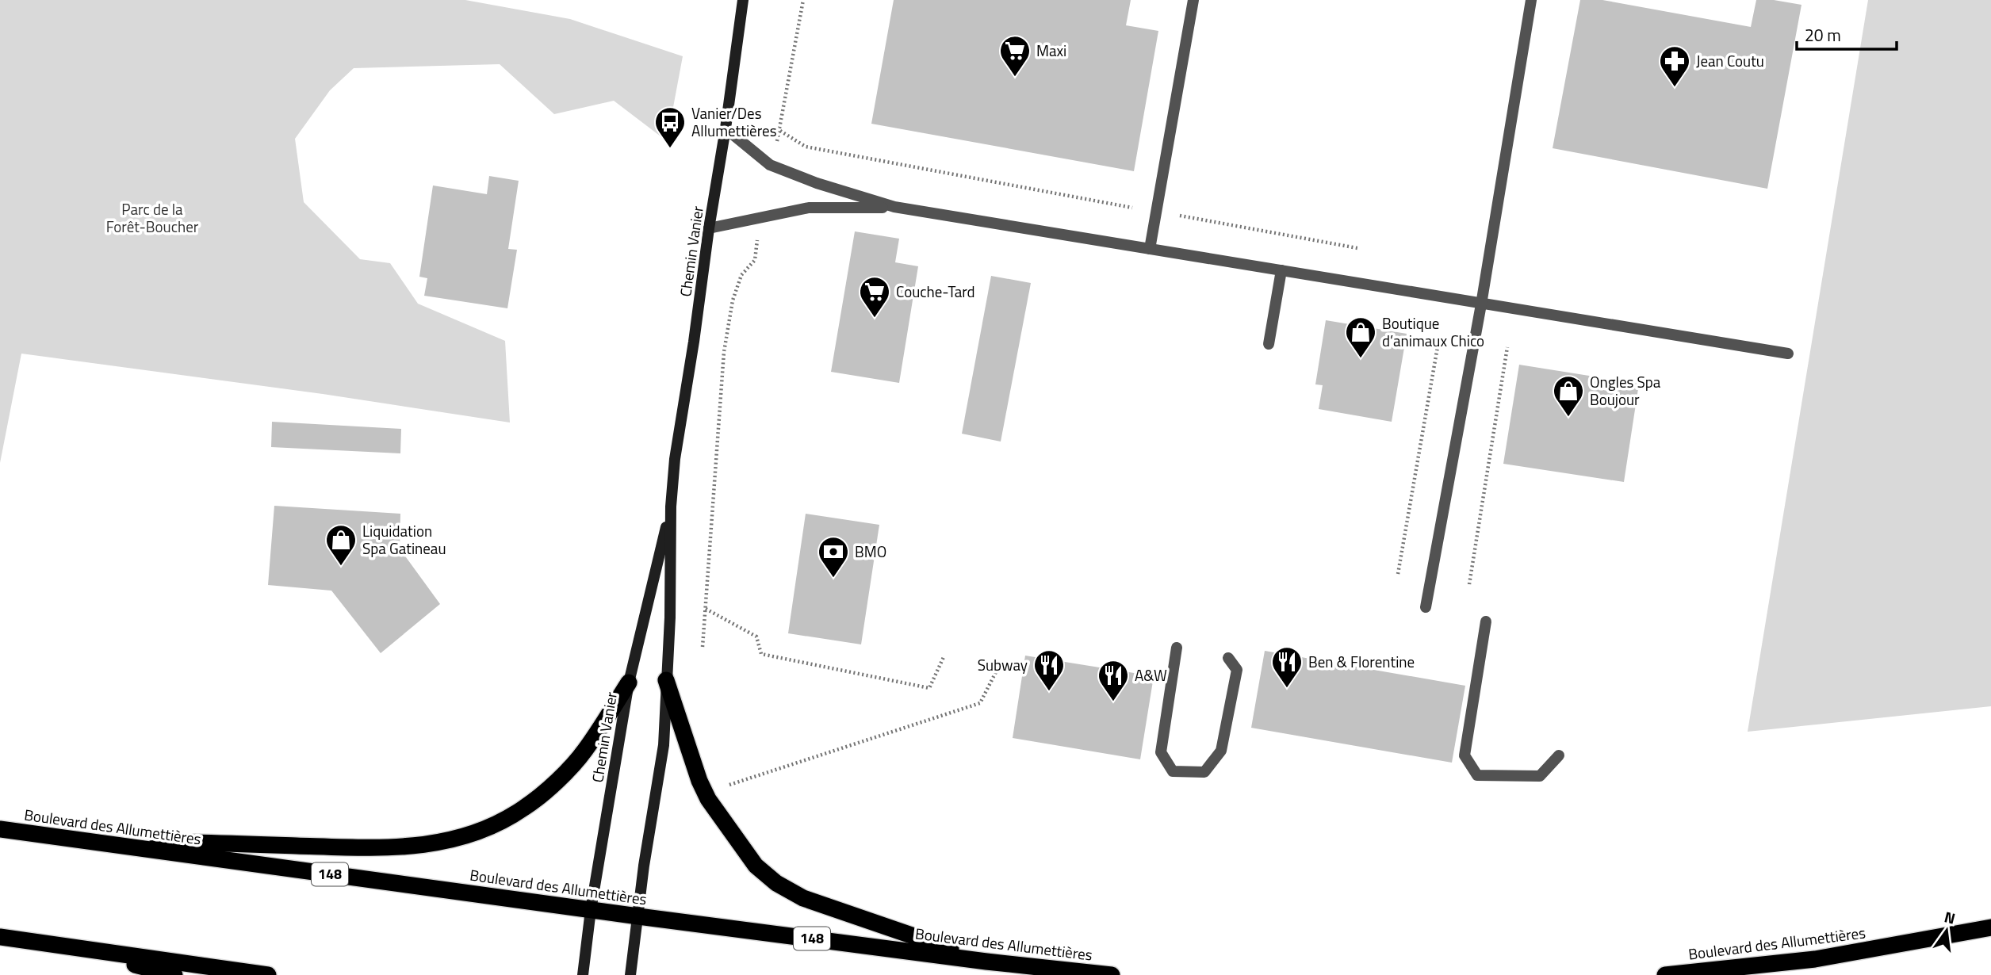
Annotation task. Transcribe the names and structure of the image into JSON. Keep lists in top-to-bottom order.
{
  "streets": {
    "highway": ["Boulevard des Allumettières", "148"],
    "main road": ["Chemin Vanier"]
  },
  "crossings": [
    ["Chemin Vanier", "Boulevard des Allumettières"]
  ],
  "parks": ["Parc de la Forêt-Boucher"],
  "places": {
    "supermarket": ["Maxi", "Couche-Tard"],
    "pharmacy": ["Jean Coutu"],
    "bus stop": ["Vanier/Des Allumettières"],
    "shop": ["Boutique d’animaux Chico", "Ongles Spa Boujour", "Liquidation Spa Gatineau"],
    "bank": ["BMO"],
    "restaurant": ["Ben & Florentine", "Subway", "A&W"]
  },
  "scale_bar": "20 m",
  "north": "top"
}
